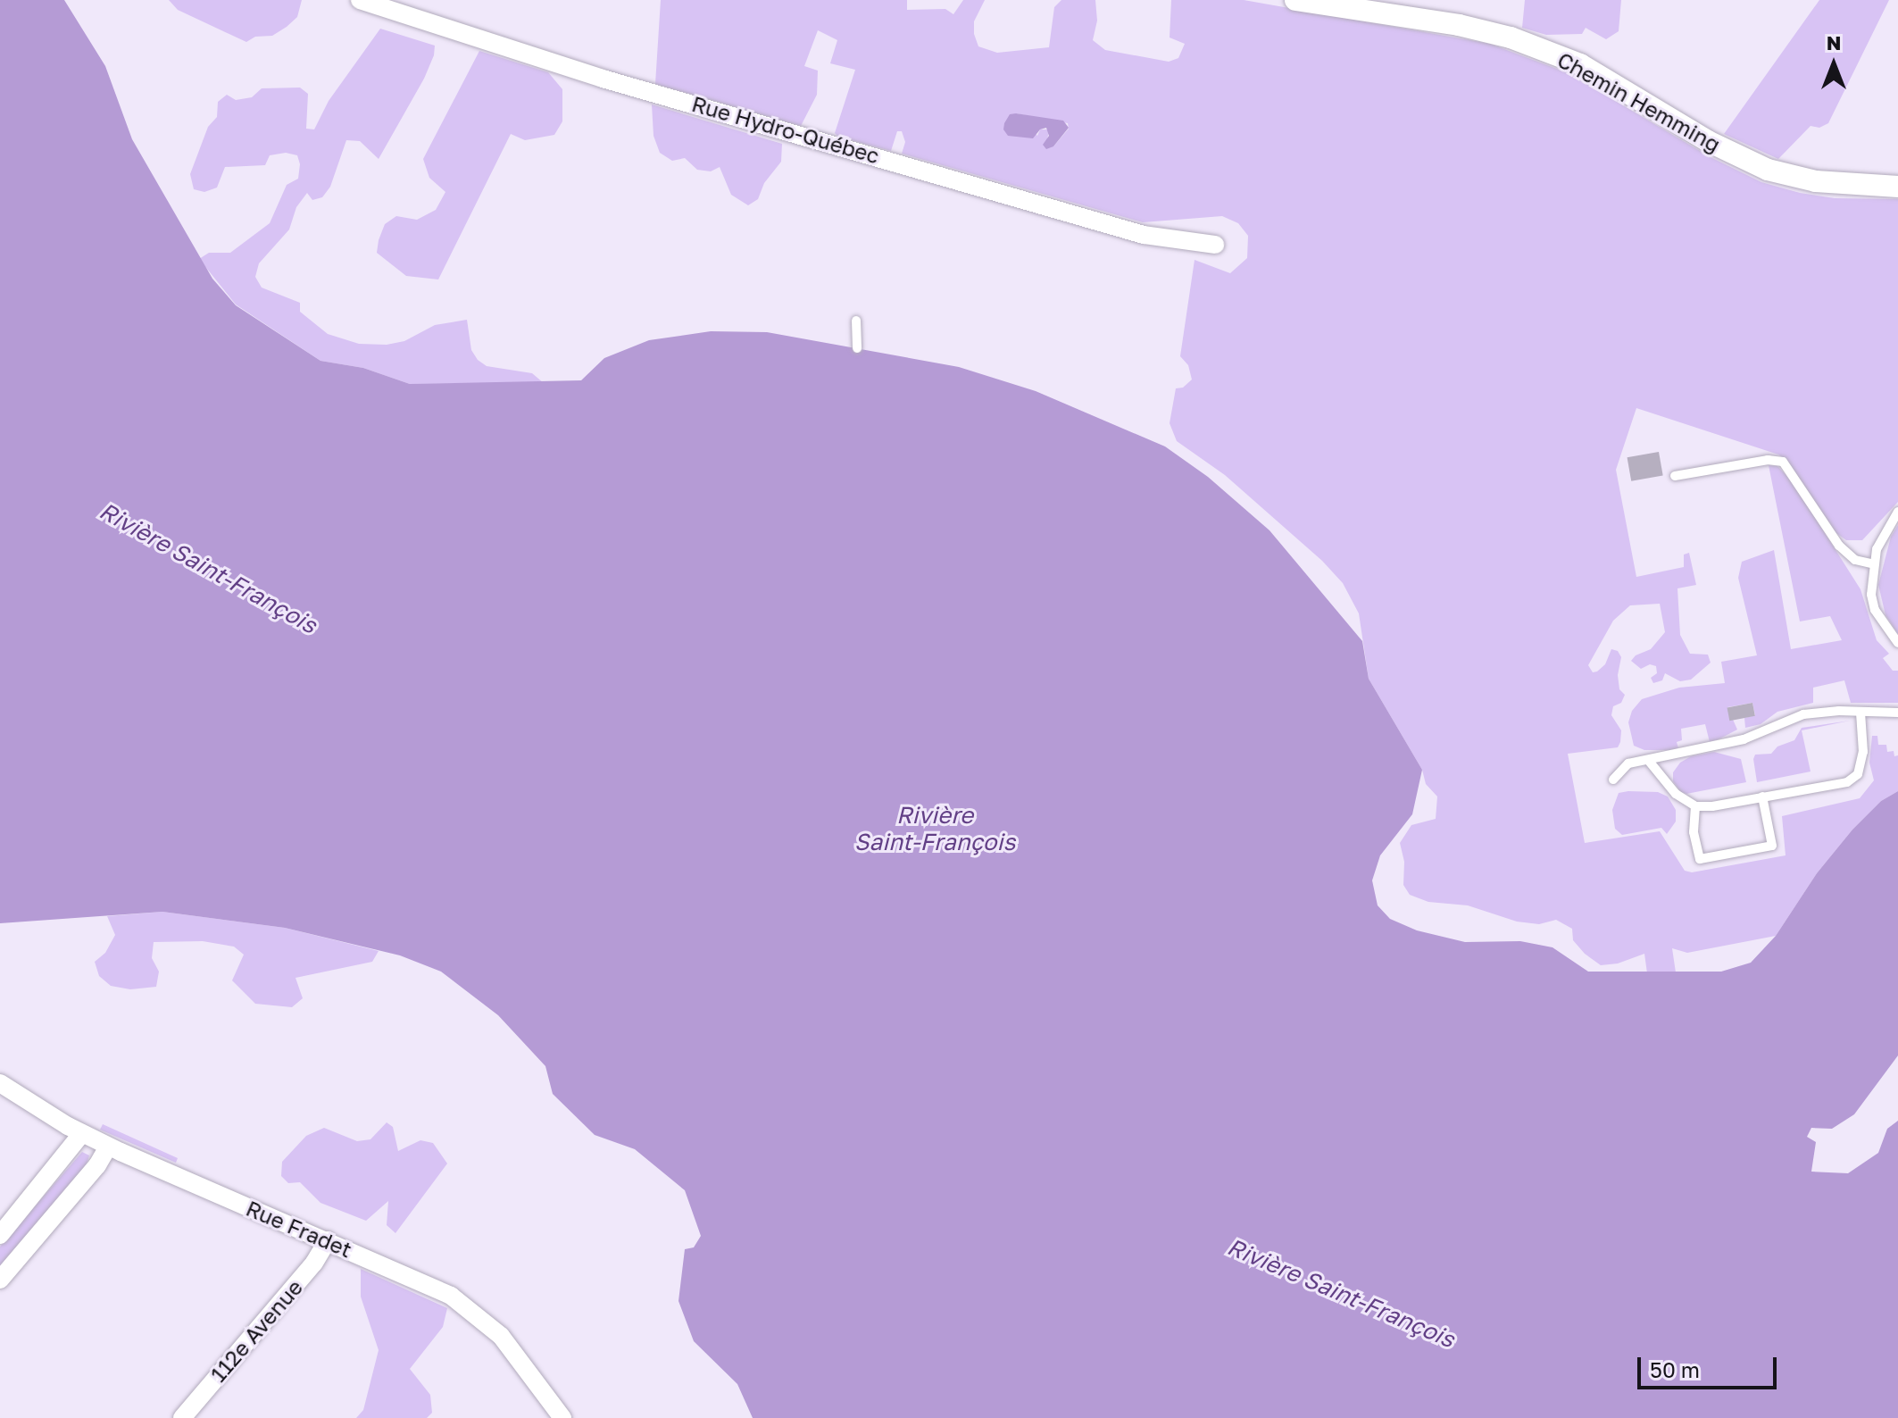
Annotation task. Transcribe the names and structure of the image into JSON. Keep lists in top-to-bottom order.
{
  "streets": {
    "street": [
      "Chemin Hemming",
      "Rue Hydro-Québec",
      "Rue Fradet",
      "112e Avenue"
    ]
  },
  "crossings": [
    ["Rue Fradet", "112e Avenue"]
  ],
  "water": ["Rivière Saint-François"],
  "scale_bar": "50 m",
  "north": "top"
}
